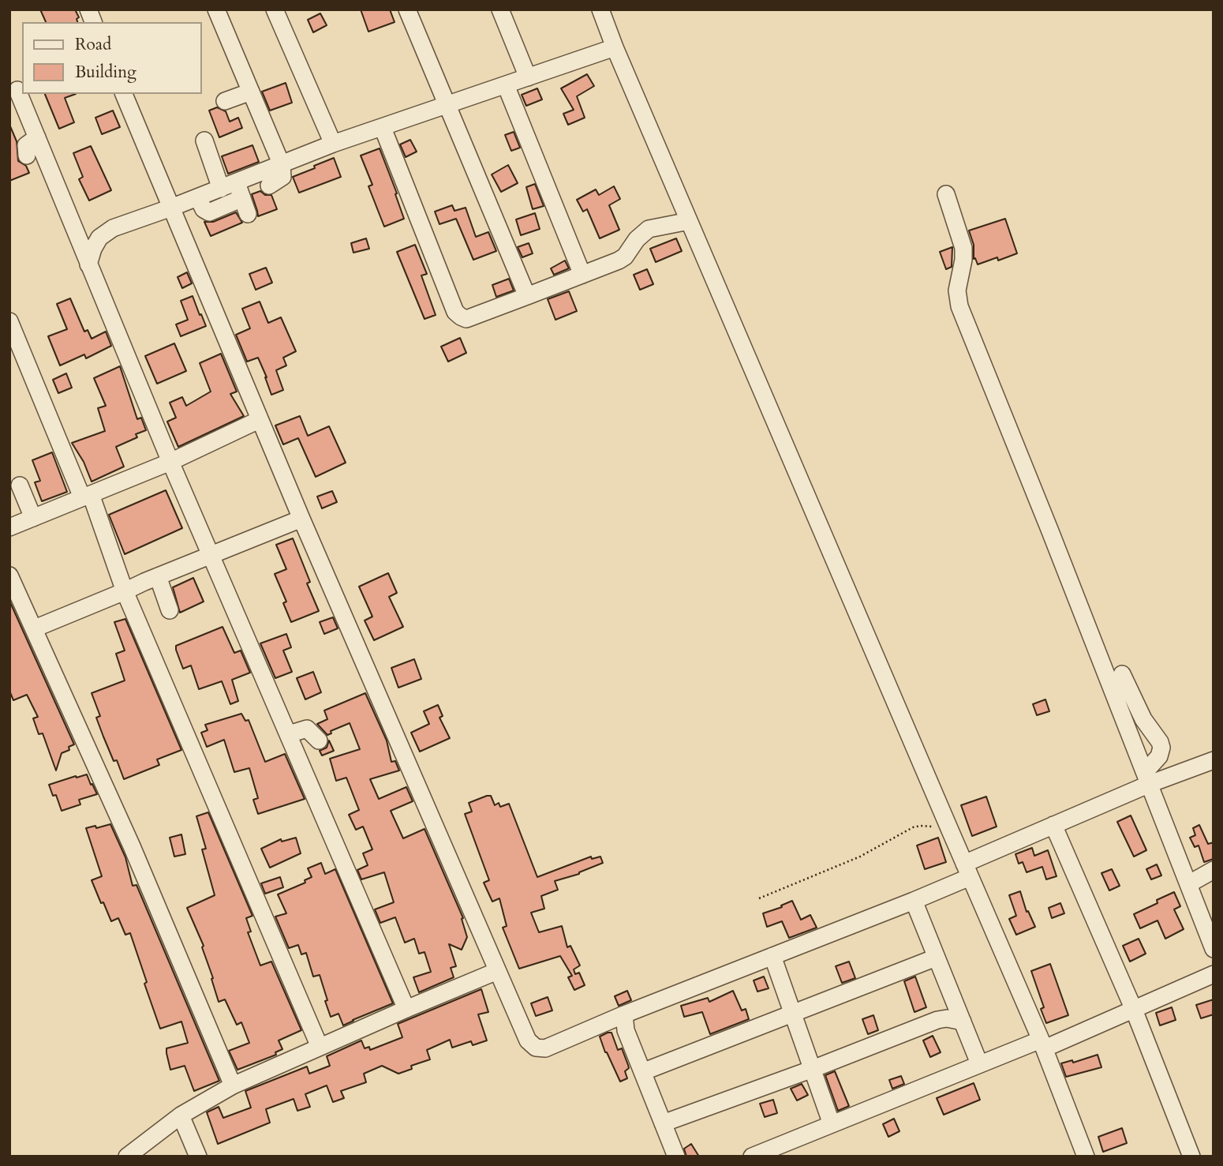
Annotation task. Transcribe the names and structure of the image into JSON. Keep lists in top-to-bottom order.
{
  "legend": ["Road", "Building"]
}
